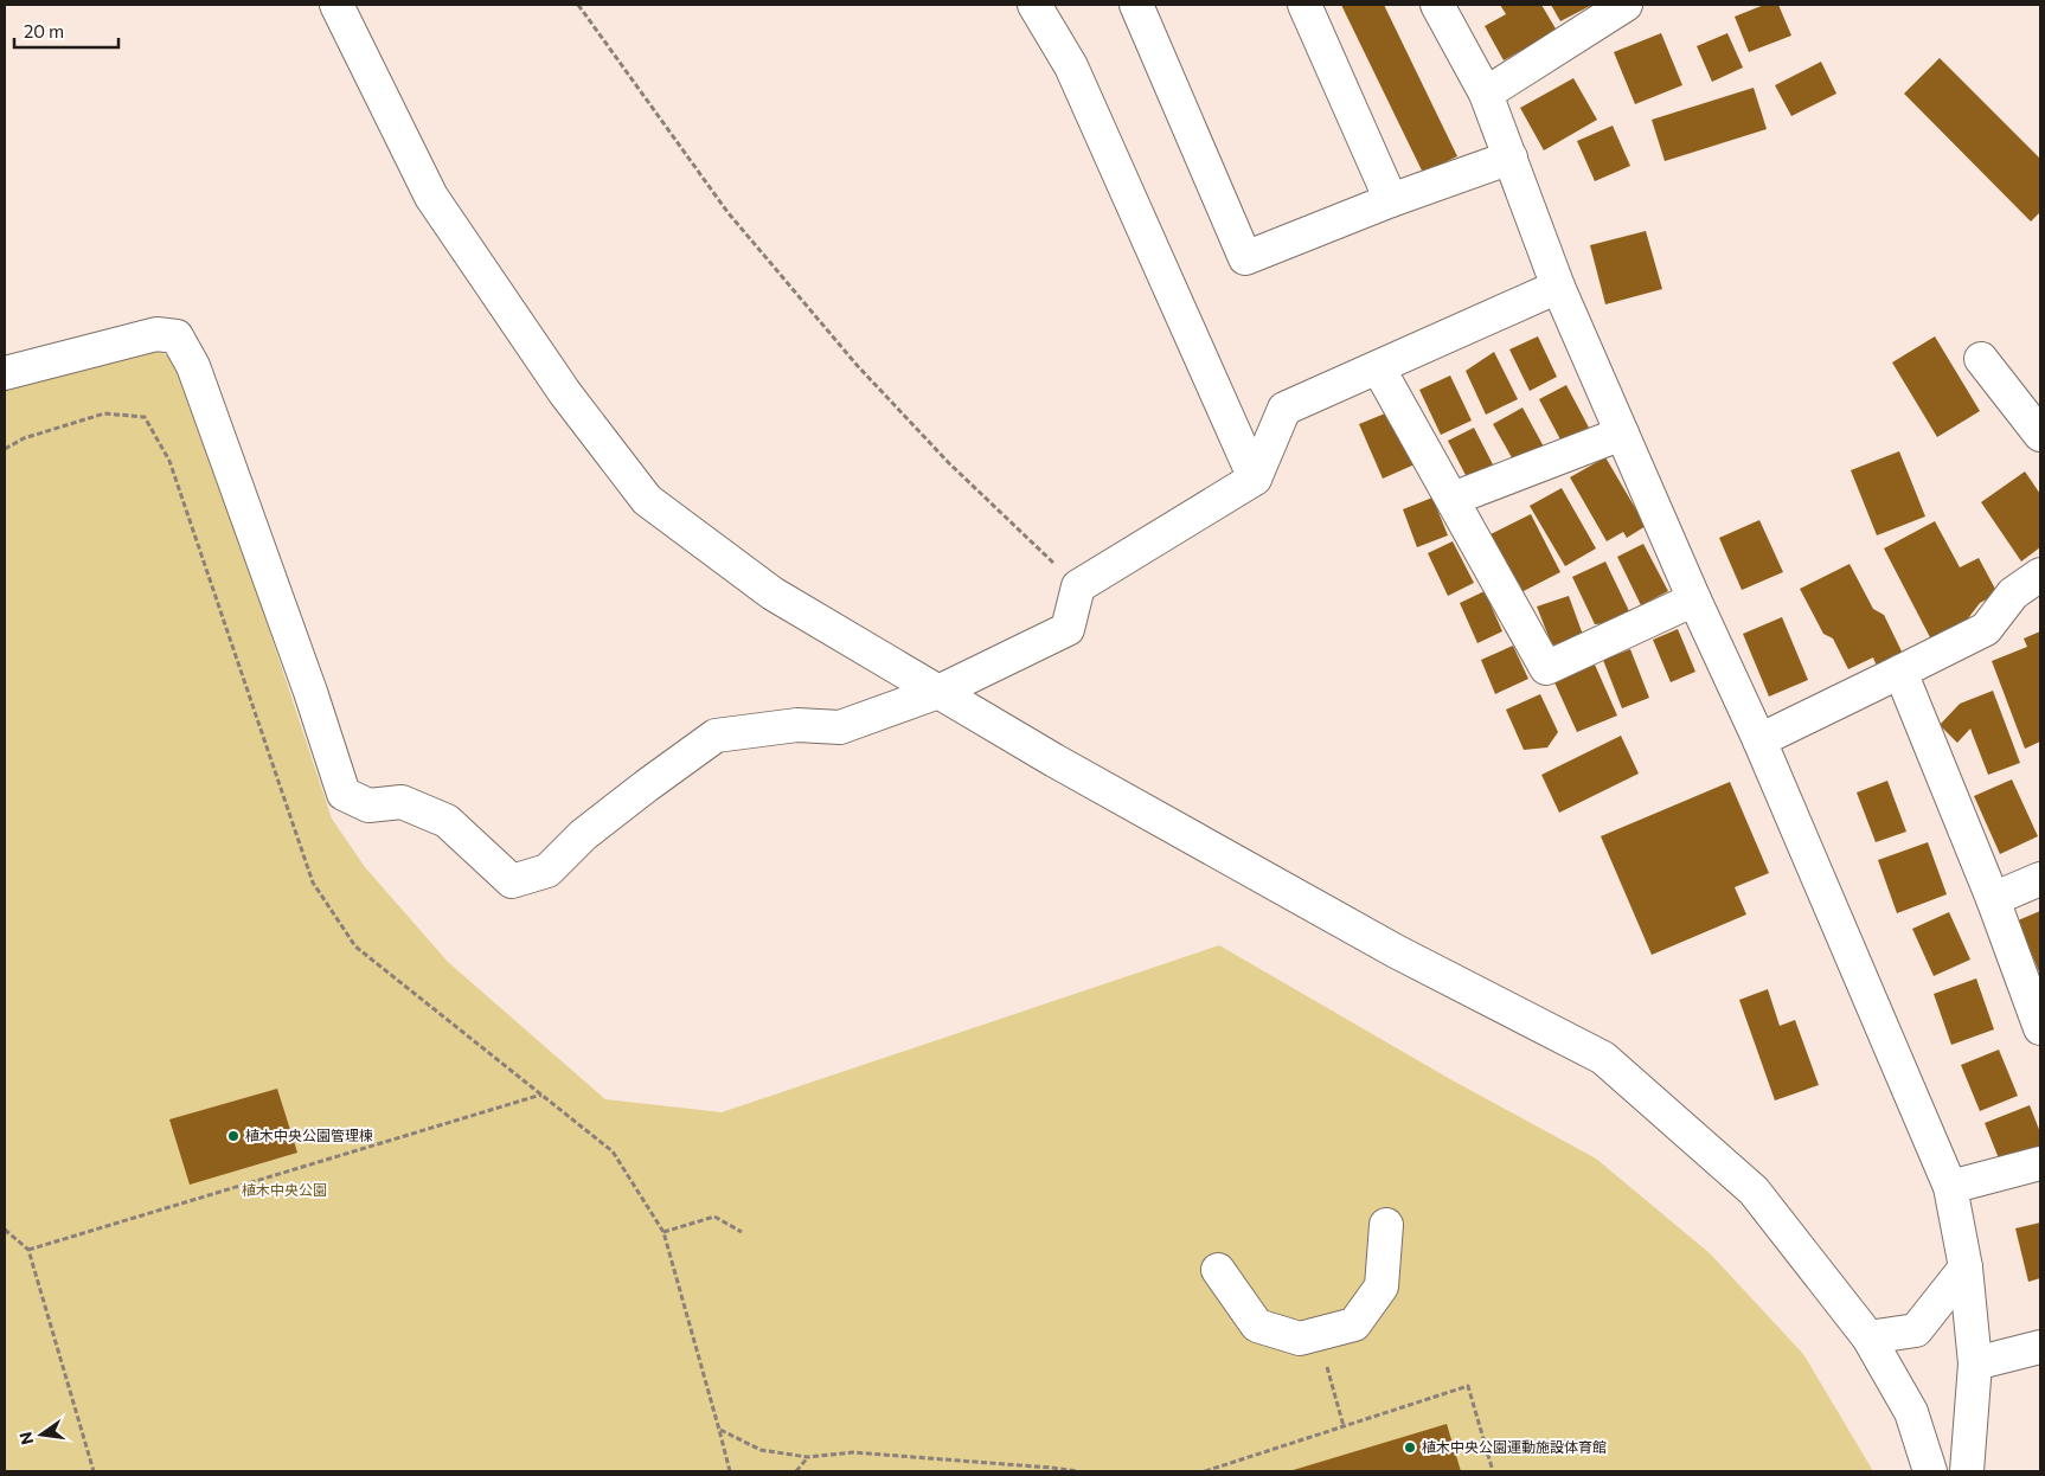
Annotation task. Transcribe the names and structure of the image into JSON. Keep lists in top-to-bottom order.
{
  "parks": ["植木中央公園"],
  "places": ["植木中央公園管理棟", "植木中央公園運動施設体育館"],
  "scale_bar": "20 m",
  "north": "left"
}
